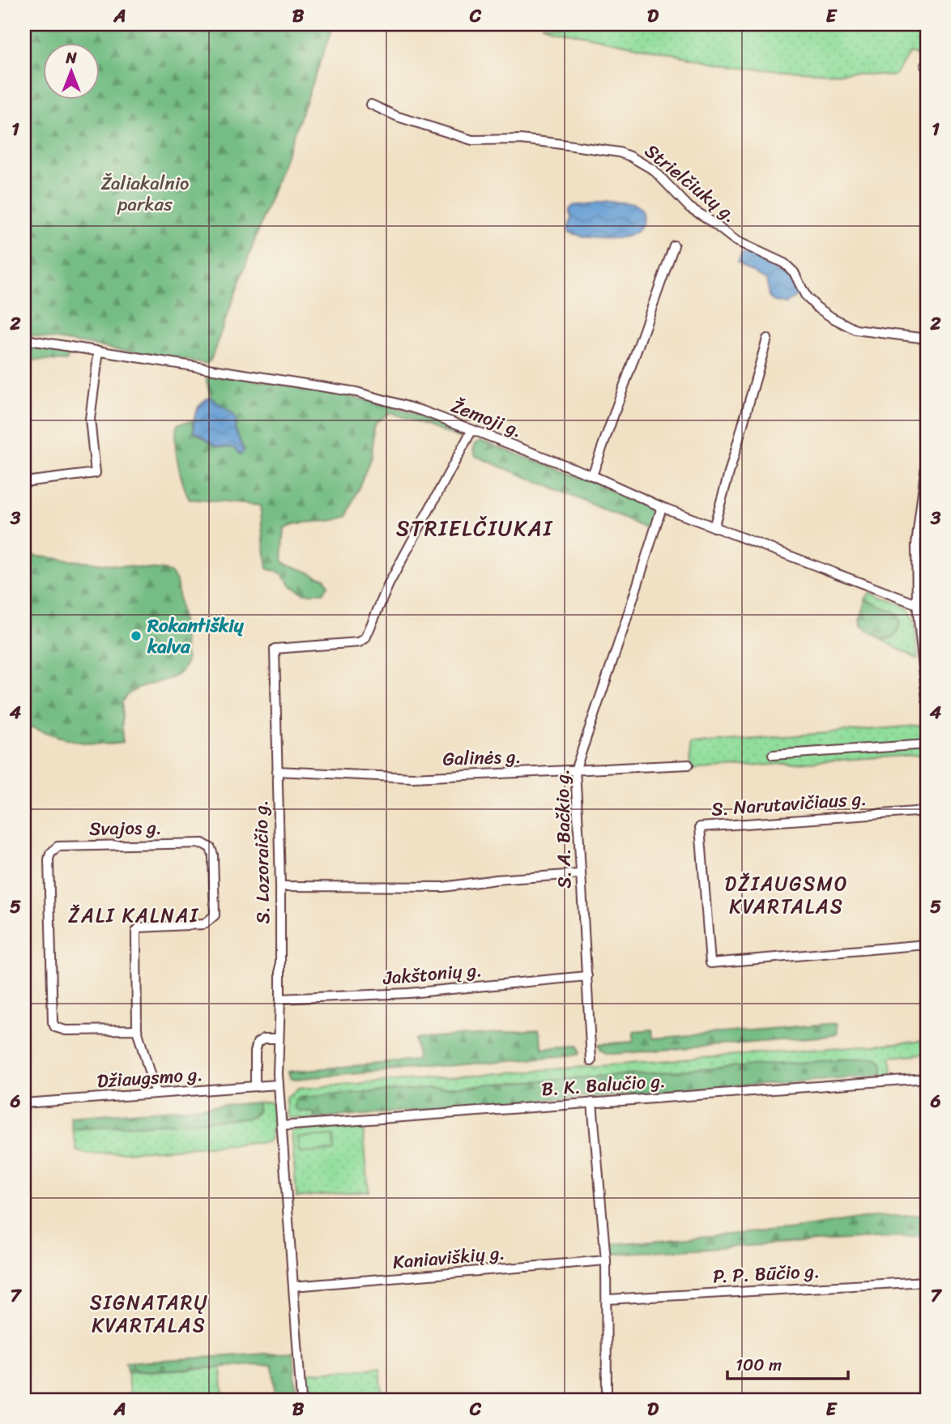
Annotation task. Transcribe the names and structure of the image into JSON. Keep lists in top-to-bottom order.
{
  "streets": {
    "street": [
      "Strielčiukų g.",
      "Žemoji g.",
      "Galinės g.",
      "S. Narutavičiaus g.",
      "Svajos g.",
      "S. A. Bačkio g.",
      "S. Lozoraičio g.",
      "Jakštonių g.",
      "Džiaugsmo g.",
      "B. K. Balučio g.",
      "Kaniaviškių g.",
      "P. P. Būčio g."
    ]
  },
  "crossings": [
    ["Žemoji g.", "S. A. Bačkio g."],
    ["Žemoji g.", "S. Lozoraičio g."],
    ["Galinės g.", "S. A. Bačkio g."],
    ["Galinės g.", "S. Lozoraičio g."],
    ["Svajos g.", "Džiaugsmo g."],
    ["S. A. Bačkio g.", "Jakštonių g."],
    ["S. Lozoraičio g.", "Jakštonių g."],
    ["S. Lozoraičio g.", "Džiaugsmo g."],
    ["S. Lozoraičio g.", "B. K. Balučio g."],
    ["S. Lozoraičio g.", "Kaniaviškių g."]
  ],
  "districts": [
    "STRIELČIUKAI",
    "DŽIAUGSMO KVARTALAS",
    "ŽALI KALNAI",
    "SIGNATARŲ KVARTALAS"
  ],
  "parks": ["Žaliakalnio parkas"],
  "places": ["Rokantiškių kalva"],
  "scale_bar": "100 m",
  "north": "top",
  "grid": {
    "columns": [
      "A",
      "B",
      "C",
      "D",
      "E"
    ],
    "rows": [
      "1",
      "2",
      "3",
      "4",
      "5",
      "6",
      "7"
    ]
  }
}
